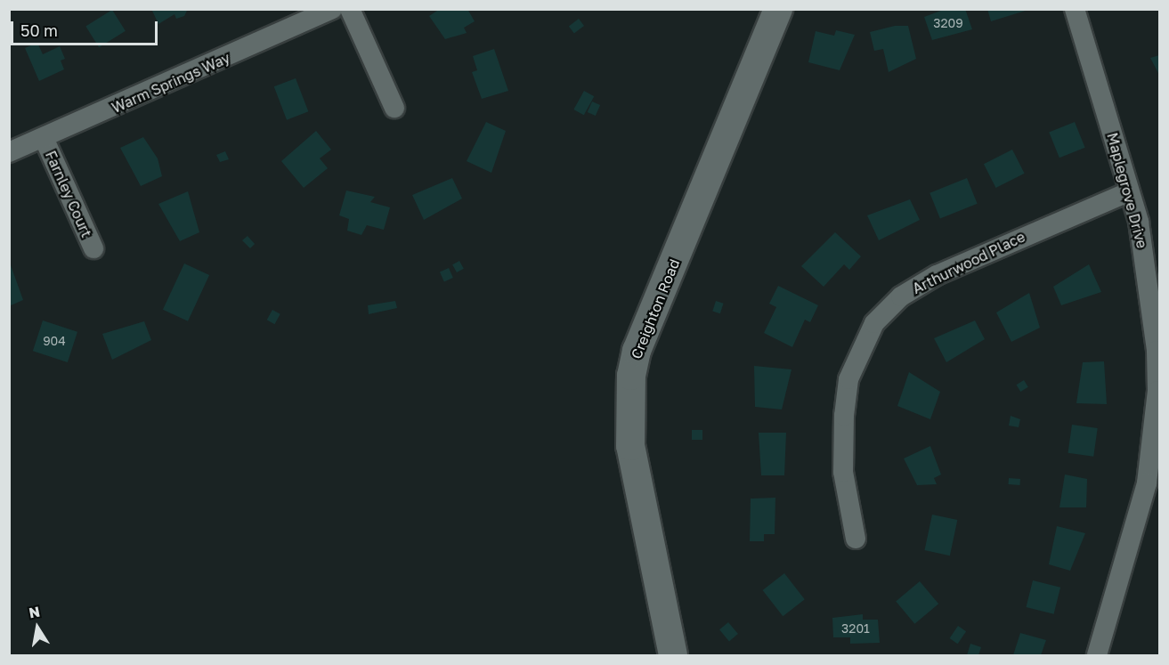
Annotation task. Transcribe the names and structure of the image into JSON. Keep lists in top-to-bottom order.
{
  "streets": {
    "main road": ["Creighton Road"],
    "street": [
      "Warm Springs Way",
      "Maplegrove Drive",
      "Farnley Court",
      "Arthurwood Place"
    ]
  },
  "crossings": [
    ["Warm Springs Way", "Farnley Court"],
    ["Maplegrove Drive", "Arthurwood Place"]
  ],
  "house_numbers": ["3209", "904", "3201"],
  "scale_bar": "50 m",
  "north": "top"
}
